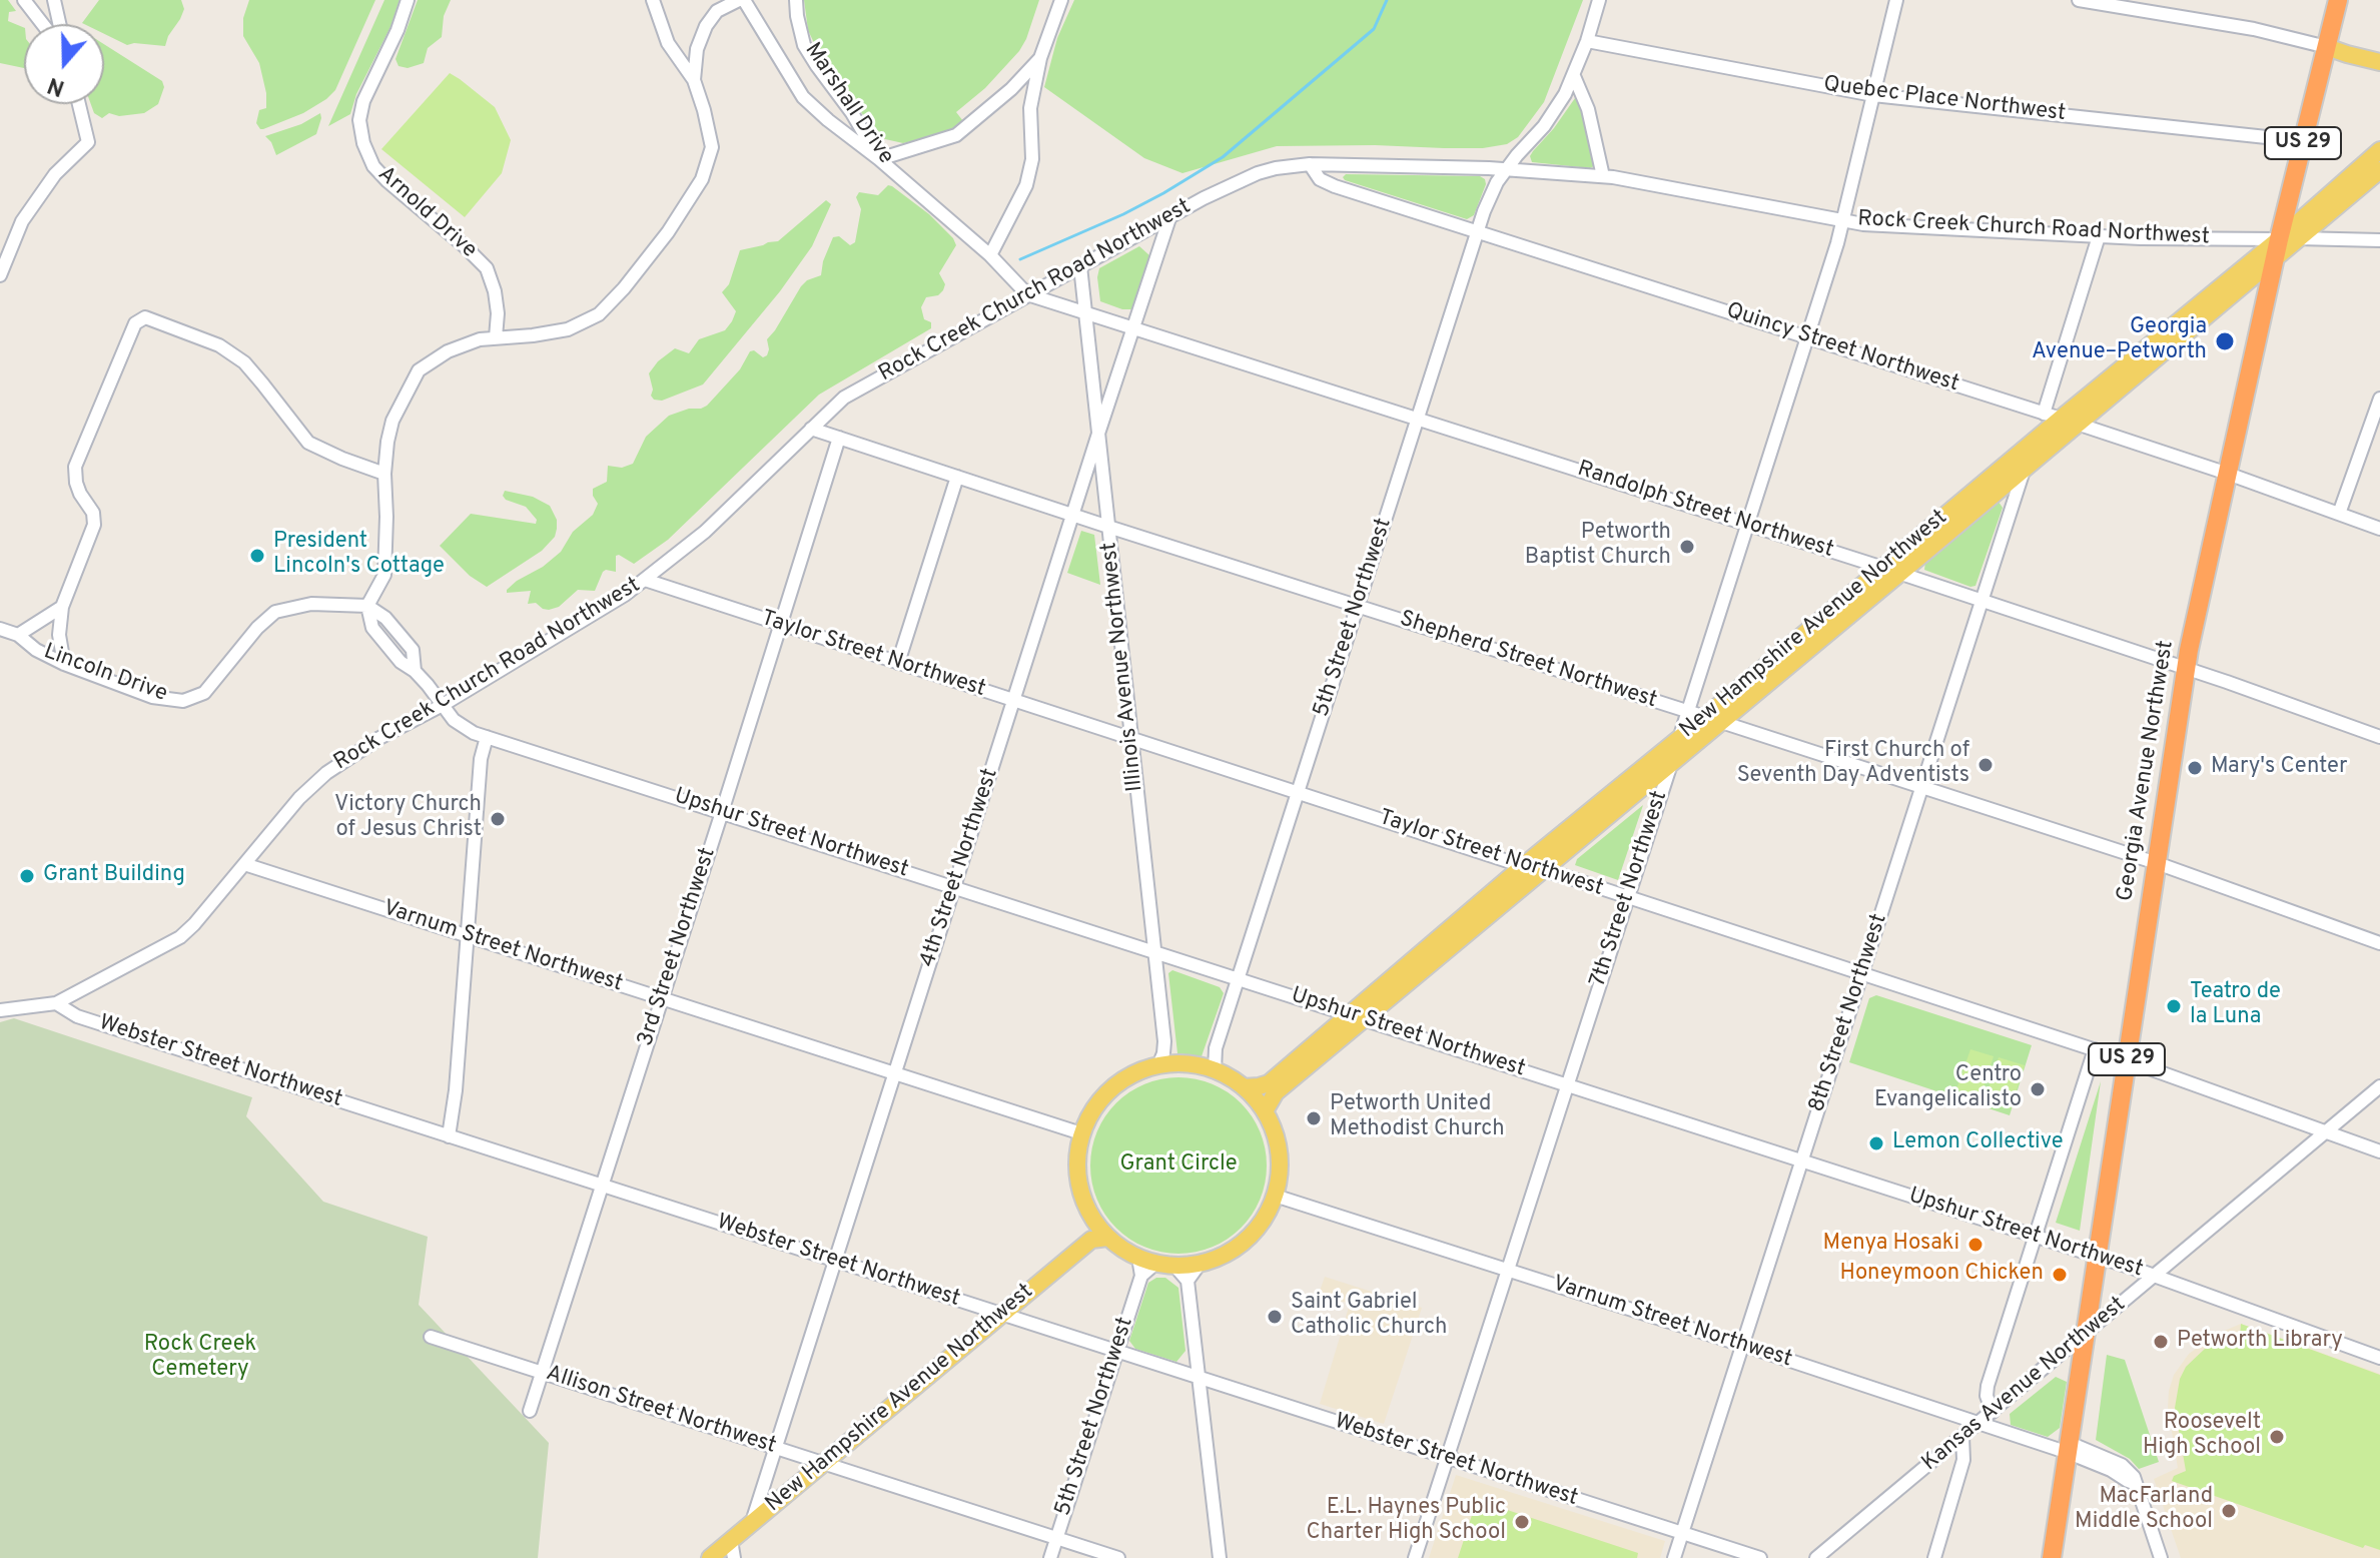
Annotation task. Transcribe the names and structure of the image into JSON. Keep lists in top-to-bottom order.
{
  "streets": {
    "highway": ["US 29", "Georgia Avenue Northwest"],
    "main road": ["New Hampshire Avenue Northwest"],
    "street": [
      "Quebec Place Northwest",
      "Marshall Drive",
      "Arnold Drive",
      "Rock Creek Church Road Northwest",
      "Quincy Street Northwest",
      "Randolph Street Northwest",
      "5th Street Northwest",
      "Taylor Street Northwest",
      "Shepherd Street Northwest",
      "Illinois Avenue Northwest",
      "Lincoln Drive",
      "Upshur Street Northwest",
      "4th Street Northwest",
      "7th Street Northwest",
      "Varnum Street Northwest",
      "3rd Street Northwest",
      "8th Street Northwest",
      "Webster Street Northwest",
      "Kansas Avenue Northwest",
      "Allison Street Northwest"
    ]
  },
  "crossings": [
    ["Quebec Place Northwest", "5th Street Northwest"],
    ["Quebec Place Northwest", "Georgia Avenue Northwest"],
    ["Quebec Place Northwest", "7th Street Northwest"],
    ["Marshall Drive", "Rock Creek Church Road Northwest"],
    ["Marshall Drive", "Randolph Street Northwest"],
    ["Rock Creek Church Road Northwest", "Quincy Street Northwest"],
    ["Rock Creek Church Road Northwest", "Randolph Street Northwest"],
    ["Rock Creek Church Road Northwest", "5th Street Northwest"],
    ["Rock Creek Church Road Northwest", "New Hampshire Avenue Northwest"],
    ["Rock Creek Church Road Northwest", "Taylor Street Northwest"],
    ["Rock Creek Church Road Northwest", "Shepherd Street Northwest"],
    ["Rock Creek Church Road Northwest", "Illinois Avenue Northwest"],
    ["Rock Creek Church Road Northwest", "Georgia Avenue Northwest"],
    ["Rock Creek Church Road Northwest", "Upshur Street Northwest"],
    ["Rock Creek Church Road Northwest", "4th Street Northwest"],
    ["Rock Creek Church Road Northwest", "7th Street Northwest"],
    ["Rock Creek Church Road Northwest", "Varnum Street Northwest"],
    ["Rock Creek Church Road Northwest", "Webster Street Northwest"],
    ["Quincy Street Northwest", "5th Street Northwest"],
    ["Quincy Street Northwest", "New Hampshire Avenue Northwest"],
    ["Quincy Street Northwest", "Georgia Avenue Northwest"],
    ["Quincy Street Northwest", "7th Street Northwest"],
    ["Randolph Street Northwest", "5th Street Northwest"],
    ["Randolph Street Northwest", "New Hampshire Avenue Northwest"],
    ["Randolph Street Northwest", "Illinois Avenue Northwest"],
    ["Randolph Street Northwest", "Georgia Avenue Northwest"],
    ["Randolph Street Northwest", "4th Street Northwest"],
    ["Randolph Street Northwest", "7th Street Northwest"],
    ["Randolph Street Northwest", "8th Street Northwest"],
    ["5th Street Northwest", "New Hampshire Avenue Northwest"],
    ["5th Street Northwest", "Taylor Street Northwest"],
    ["5th Street Northwest", "Shepherd Street Northwest"],
    ["5th Street Northwest", "Illinois Avenue Northwest"],
    ["5th Street Northwest", "Upshur Street Northwest"],
    ["5th Street Northwest", "Varnum Street Northwest"],
    ["5th Street Northwest", "Webster Street Northwest"],
    ["5th Street Northwest", "Allison Street Northwest"],
    ["New Hampshire Avenue Northwest", "Taylor Street Northwest"],
    ["New Hampshire Avenue Northwest", "Shepherd Street Northwest"],
    ["New Hampshire Avenue Northwest", "Illinois Avenue Northwest"],
    ["New Hampshire Avenue Northwest", "Georgia Avenue Northwest"],
    ["New Hampshire Avenue Northwest", "Upshur Street Northwest"],
    ["New Hampshire Avenue Northwest", "4th Street Northwest"],
    ["New Hampshire Avenue Northwest", "7th Street Northwest"],
    ["New Hampshire Avenue Northwest", "Varnum Street Northwest"],
    ["New Hampshire Avenue Northwest", "8th Street Northwest"],
    ["New Hampshire Avenue Northwest", "Webster Street Northwest"],
    ["New Hampshire Avenue Northwest", "Allison Street Northwest"],
    ["Taylor Street Northwest", "Illinois Avenue Northwest"],
    ["Taylor Street Northwest", "Georgia Avenue Northwest"],
    ["Taylor Street Northwest", "4th Street Northwest"],
    ["Taylor Street Northwest", "7th Street Northwest"],
    ["Taylor Street Northwest", "3rd Street Northwest"],
    ["Taylor Street Northwest", "8th Street Northwest"],
    ["Taylor Street Northwest", "Kansas Avenue Northwest"],
    ["Shepherd Street Northwest", "Illinois Avenue Northwest"],
    ["Shepherd Street Northwest", "Georgia Avenue Northwest"],
    ["Shepherd Street Northwest", "4th Street Northwest"],
    ["Shepherd Street Northwest", "7th Street Northwest"],
    ["Shepherd Street Northwest", "3rd Street Northwest"],
    ["Shepherd Street Northwest", "8th Street Northwest"],
    ["Illinois Avenue Northwest", "Upshur Street Northwest"],
    ["Illinois Avenue Northwest", "4th Street Northwest"],
    ["Illinois Avenue Northwest", "Varnum Street Northwest"],
    ["Lincoln Drive", "Upshur Street Northwest"],
    ["Georgia Avenue Northwest", "Upshur Street Northwest"],
    ["Georgia Avenue Northwest", "Varnum Street Northwest"],
    ["Georgia Avenue Northwest", "Kansas Avenue Northwest"],
    ["Upshur Street Northwest", "4th Street Northwest"],
    ["Upshur Street Northwest", "7th Street Northwest"],
    ["Upshur Street Northwest", "3rd Street Northwest"],
    ["Upshur Street Northwest", "8th Street Northwest"],
    ["Upshur Street Northwest", "Kansas Avenue Northwest"],
    ["4th Street Northwest", "Varnum Street Northwest"],
    ["4th Street Northwest", "Webster Street Northwest"],
    ["4th Street Northwest", "Allison Street Northwest"],
    ["7th Street Northwest", "Varnum Street Northwest"],
    ["7th Street Northwest", "Webster Street Northwest"],
    ["Varnum Street Northwest", "3rd Street Northwest"],
    ["Varnum Street Northwest", "8th Street Northwest"],
    ["Varnum Street Northwest", "Kansas Avenue Northwest"],
    ["3rd Street Northwest", "Webster Street Northwest"],
    ["3rd Street Northwest", "Allison Street Northwest"],
    ["8th Street Northwest", "Webster Street Northwest"]
  ],
  "parks": ["Grant Circle", "Rock Creek Cemetery"],
  "places": [
    "Georgia Avenue–Petworth",
    "Petworth Baptist Church",
    "President Lincoln's Cottage",
    "First Church of Seventh Day Adventists",
    "Mary's Center",
    "Victory Church of Jesus Christ",
    "Grant Building",
    "Teatro de la Luna",
    "Centro Evangelicalisto",
    "Petworth United Methodist Church",
    "Lemon Collective",
    "Menya Hosaki",
    "Honeymoon Chicken",
    "Saint Gabriel Catholic Church",
    "Petworth Library",
    "Roosevelt High School",
    "MacFarland Middle School",
    "E.L. Haynes Public Charter High School"
  ],
  "north": "bottom"
}
